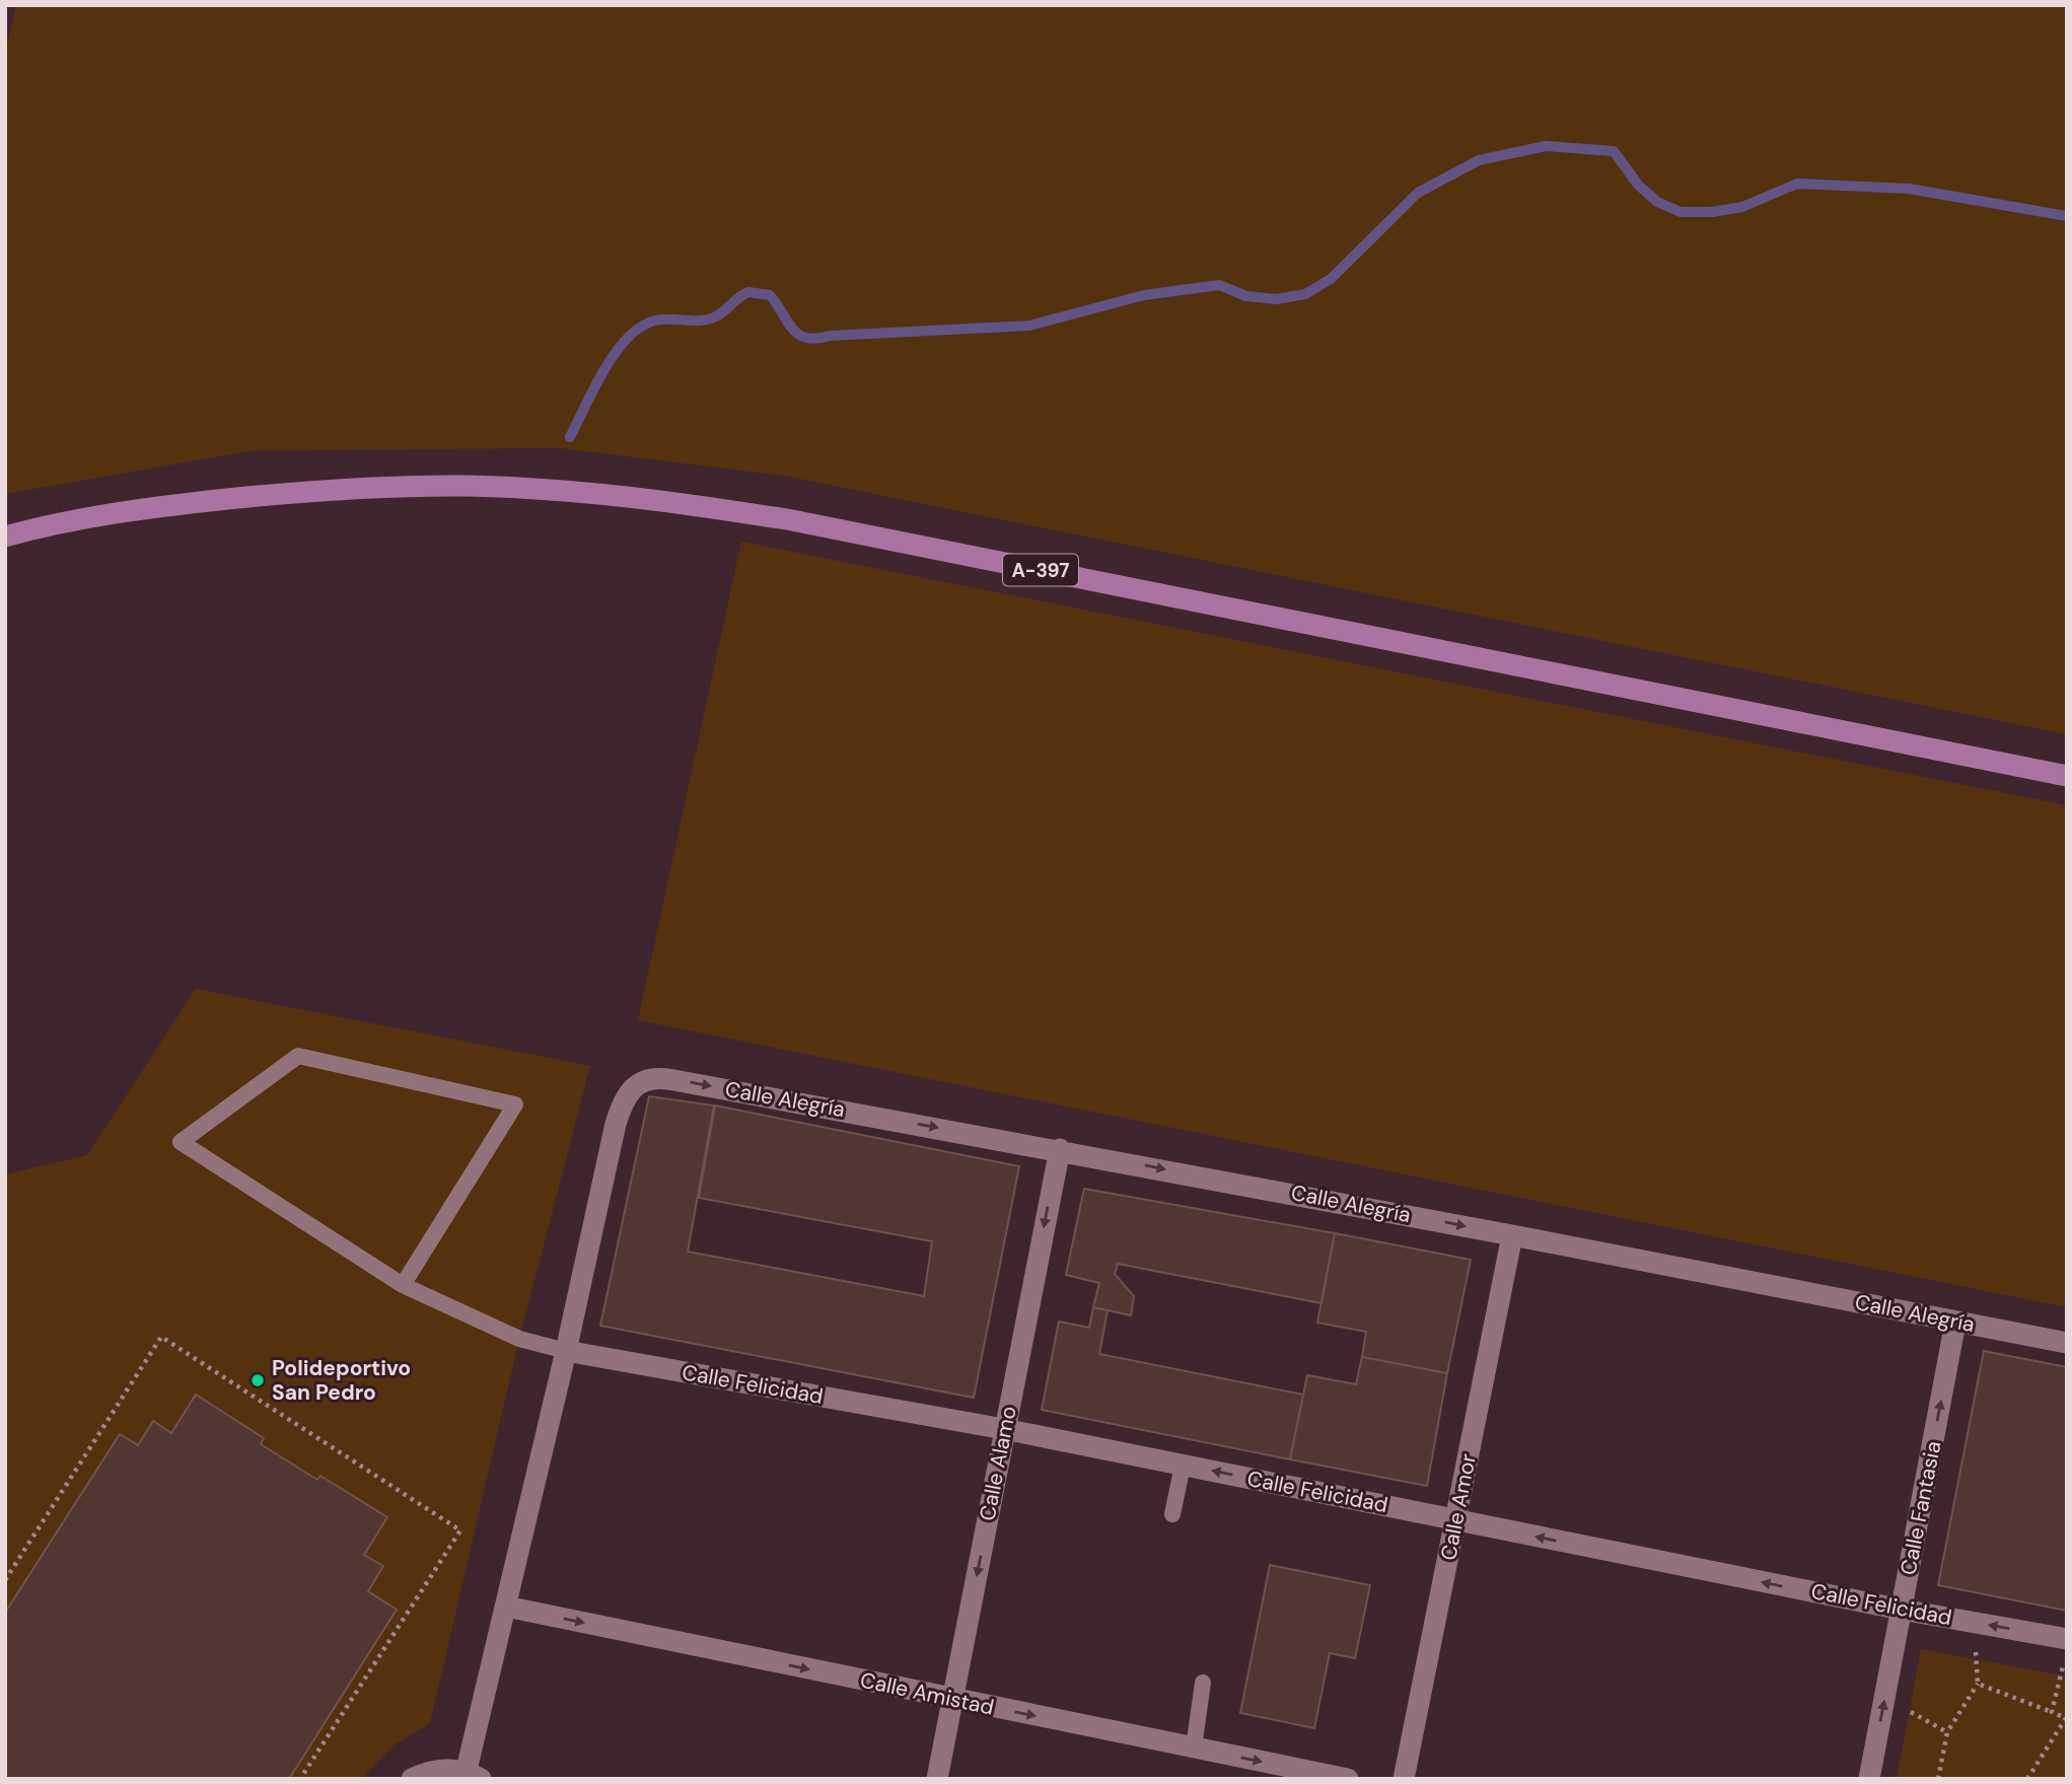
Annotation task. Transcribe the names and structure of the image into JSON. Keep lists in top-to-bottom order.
{
  "streets": {
    "main road": ["A-397"],
    "street": [
      "Calle Alegría",
      "Calle Felicidad",
      "Calle Alamo",
      "Calle Amor",
      "Calle Fantasia",
      "Calle Amistad"
    ]
  },
  "crossings": [
    ["Calle Alegría", "Calle Felicidad"],
    ["Calle Alegría", "Calle Alamo"],
    ["Calle Alegría", "Calle Amor"],
    ["Calle Alegría", "Calle Fantasia"],
    ["Calle Felicidad", "Calle Alamo"],
    ["Calle Felicidad", "Calle Amor"],
    ["Calle Felicidad", "Calle Fantasia"],
    ["Calle Alamo", "Calle Amistad"]
  ],
  "one_way": [
    "Calle Alegría",
    "Calle Felicidad",
    "Calle Alamo",
    "Calle Fantasia",
    "Calle Amistad"
  ],
  "places": ["Polideportivo San Pedro"]
}
